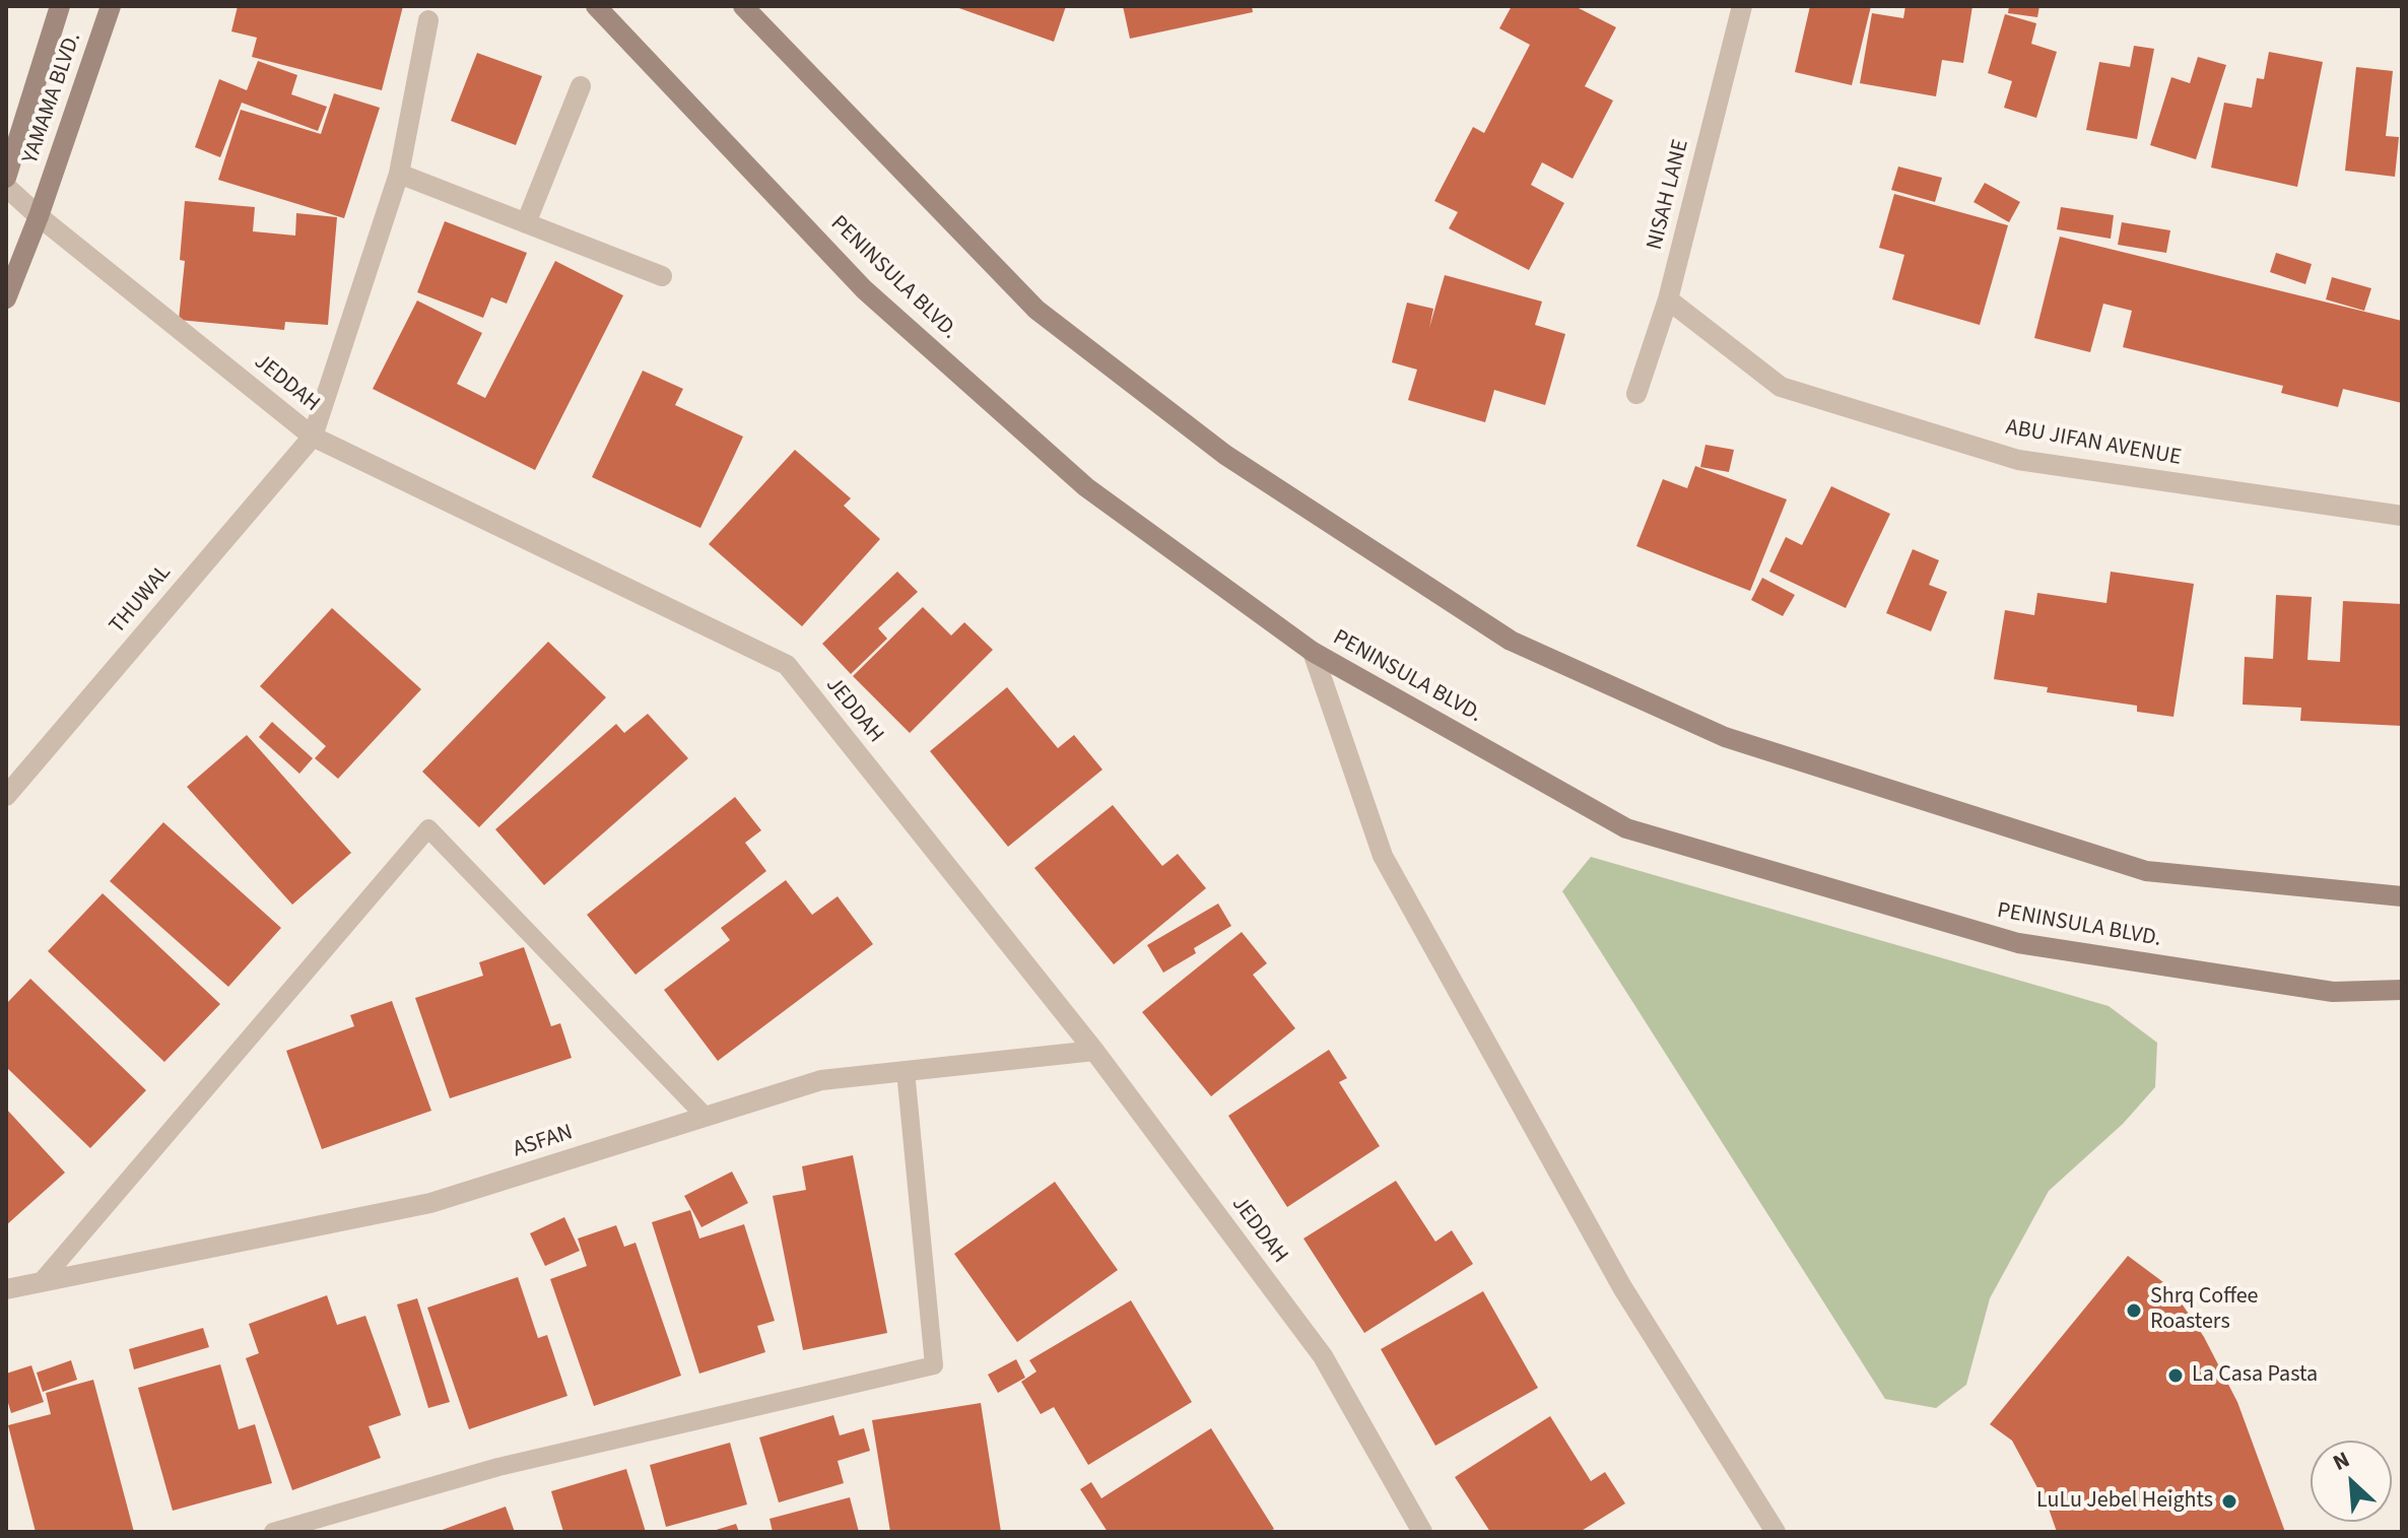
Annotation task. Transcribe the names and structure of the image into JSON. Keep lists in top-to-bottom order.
{
  "streets": {
    "main road": ["YAMAMA BLVD.", "PENINSULA BLVD."],
    "street": [
      "NISAH LANE",
      "JEDDAH",
      "ABU JIFAN AVENUE",
      "THUWAL",
      "ASFAN"
    ]
  },
  "crossings": [
    ["YAMAMA BLVD.", "JEDDAH"],
    ["NISAH LANE", "ABU JIFAN AVENUE"],
    ["JEDDAH", "THUWAL"],
    ["JEDDAH", "ASFAN"]
  ],
  "places": ["Shrq Coffee Roasters", "La Casa Pasta", "LuLu Jebel Heights"],
  "north": "top left"
}
